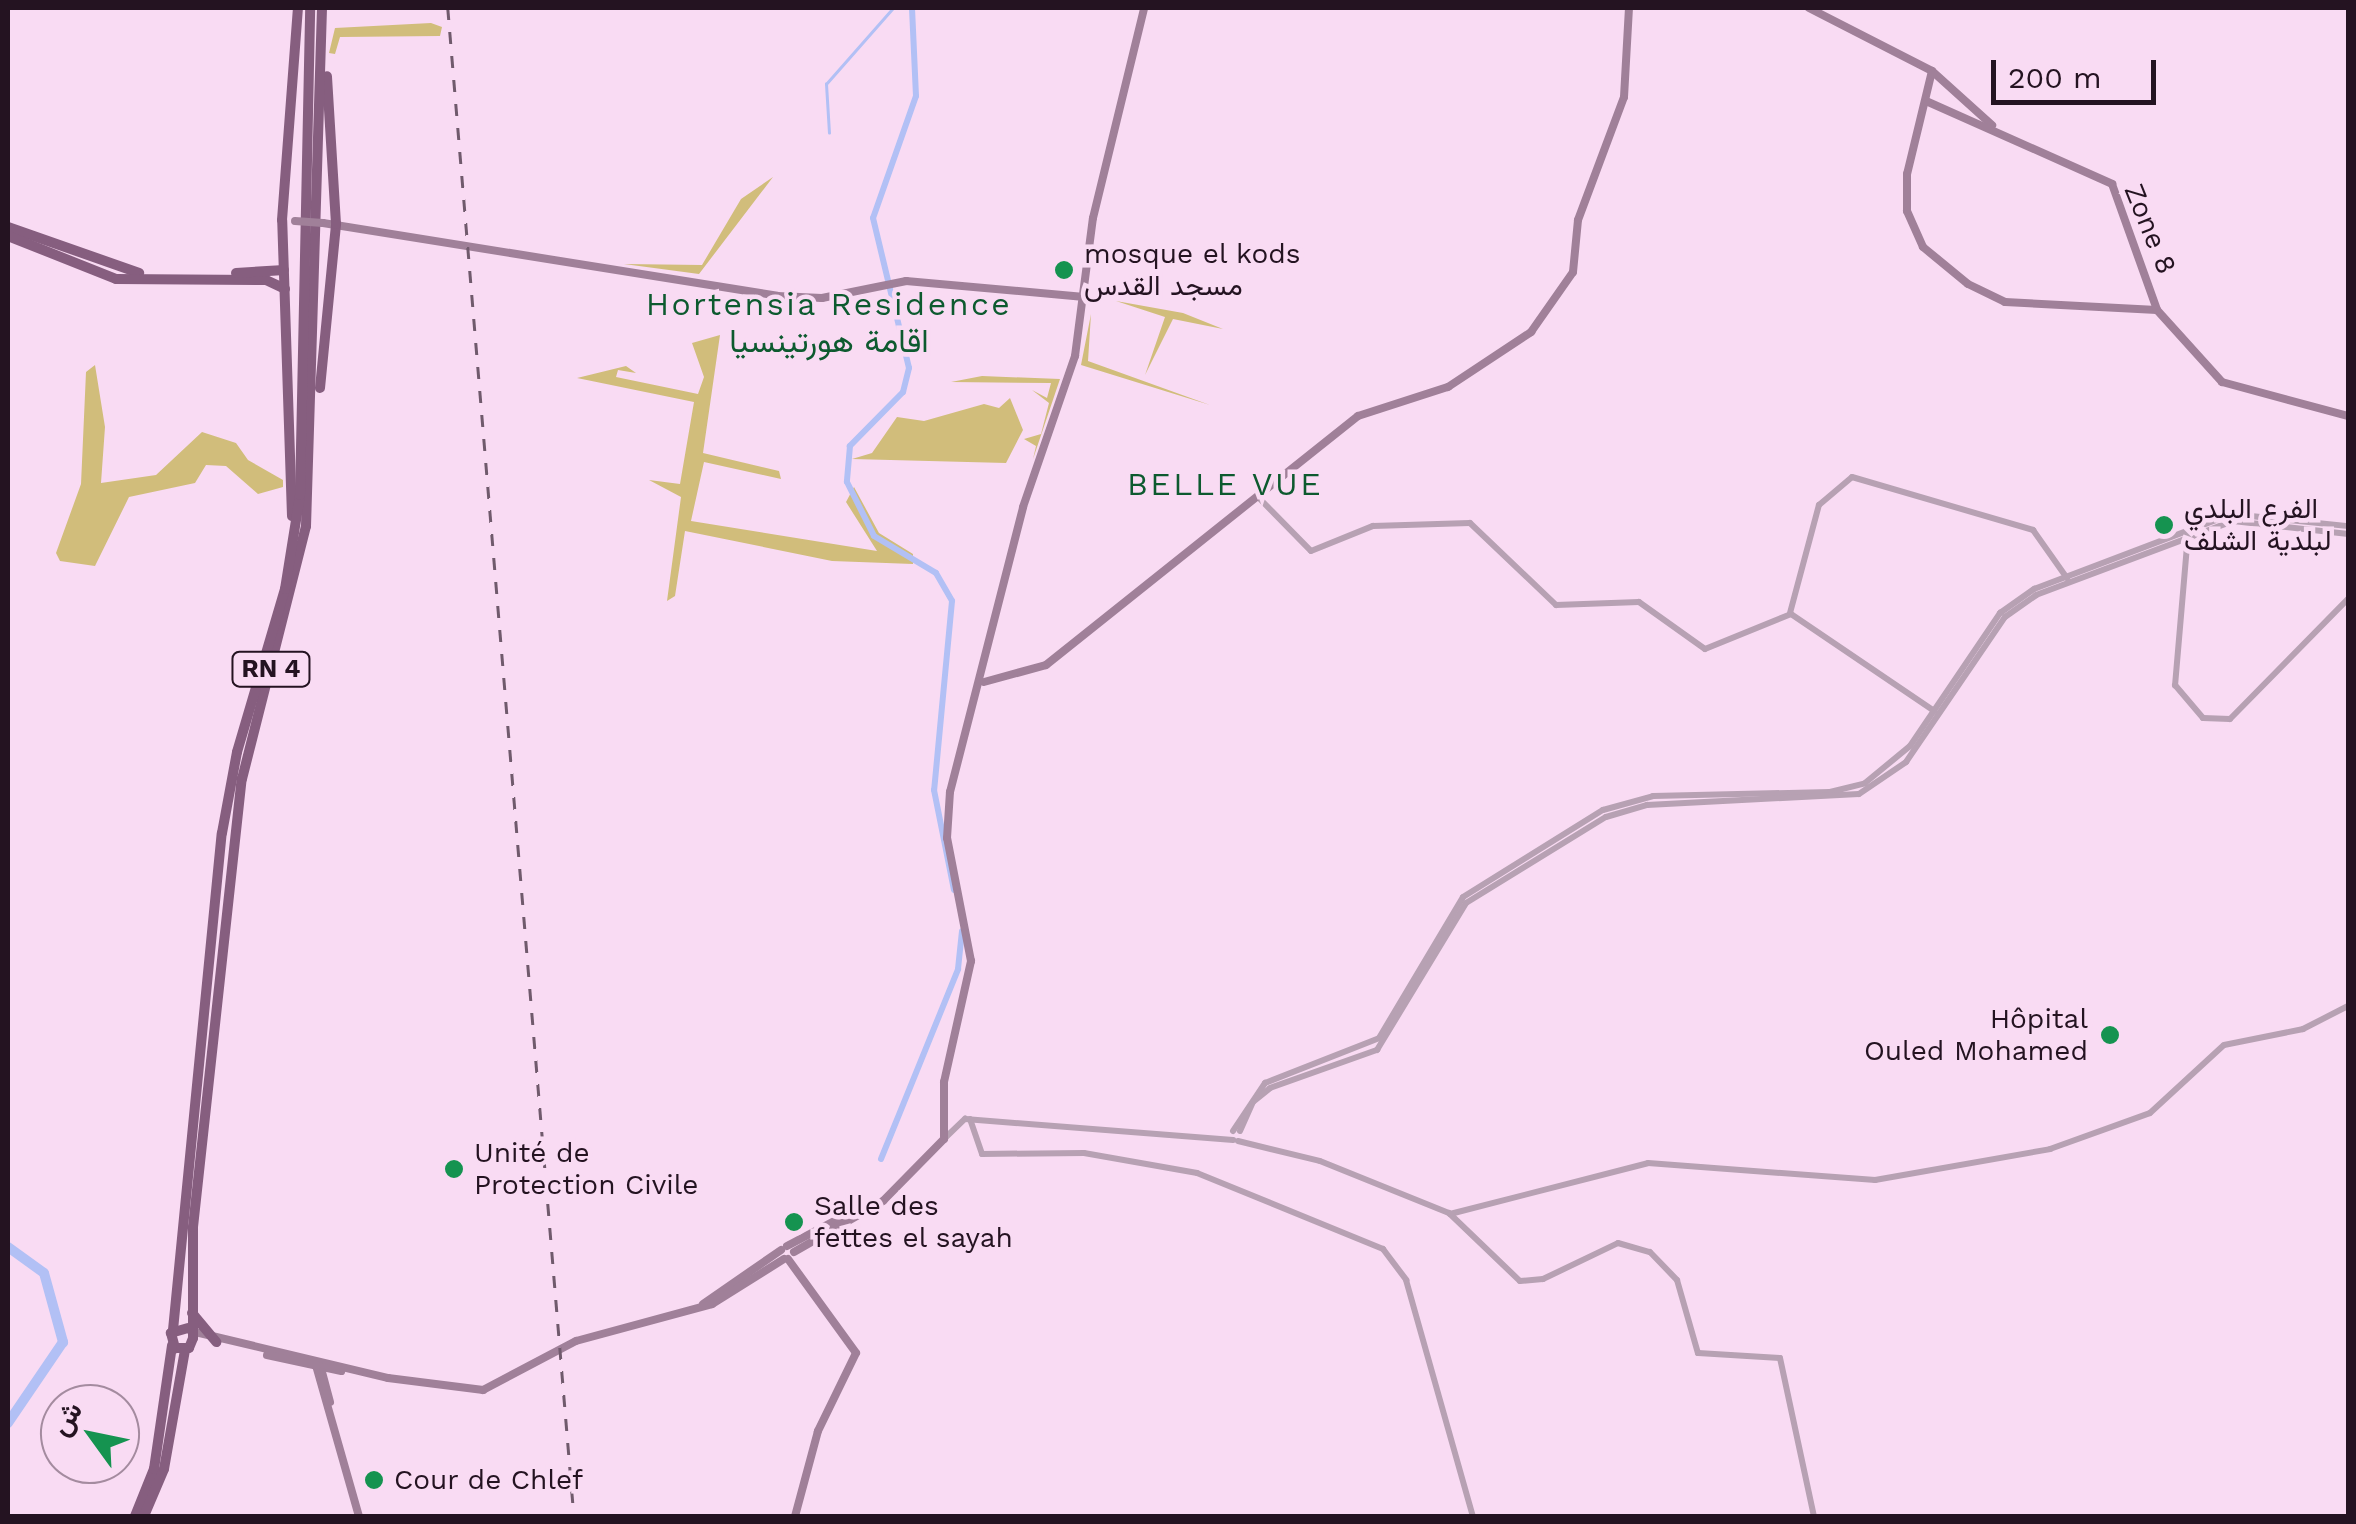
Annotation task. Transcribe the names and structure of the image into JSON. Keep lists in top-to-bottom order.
{
  "streets": {
    "highway": ["RN 4"],
    "main road": ["Zone 8"]
  },
  "districts": ["Hortensia Residence اقامة هورتينسيا", "BELLE VUE"],
  "places": [
    "mosque el kods مسجد القدس",
    "الفرع البلدي لبلدية الشلف",
    "Hôpital Ouled Mohamed",
    "Unité de Protection Civile",
    "Salle des fettes el sayah",
    "Cour de Chlef"
  ],
  "scale_bar": "200 m",
  "north": "top left"
}
